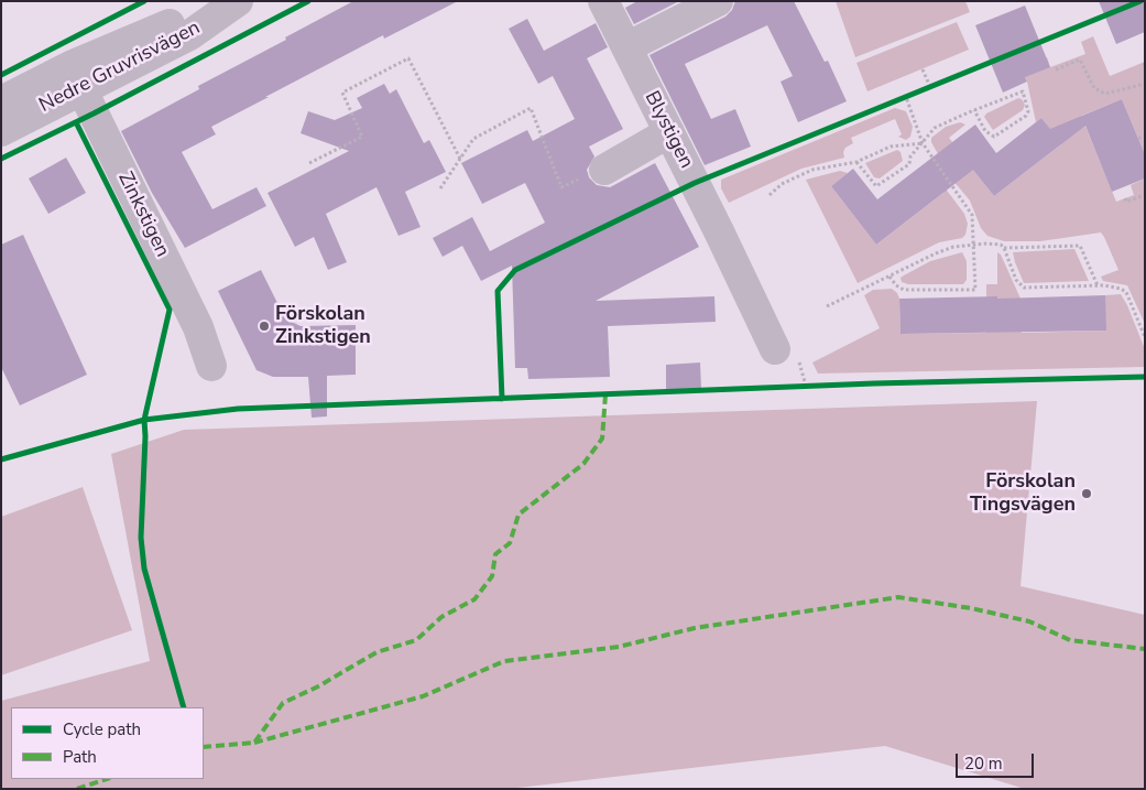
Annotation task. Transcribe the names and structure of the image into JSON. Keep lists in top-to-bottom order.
{
  "streets": {
    "street": ["Nedre Gruvrisvägen", "Blystigen", "Zinkstigen"]
  },
  "crossings": [
    ["Nedre Gruvrisvägen", "Zinkstigen"]
  ],
  "places": ["Förskolan Zinkstigen", "Förskolan Tingsvägen"],
  "legend": ["Cycle path", "Path"],
  "scale_bar": "20 m"
}
